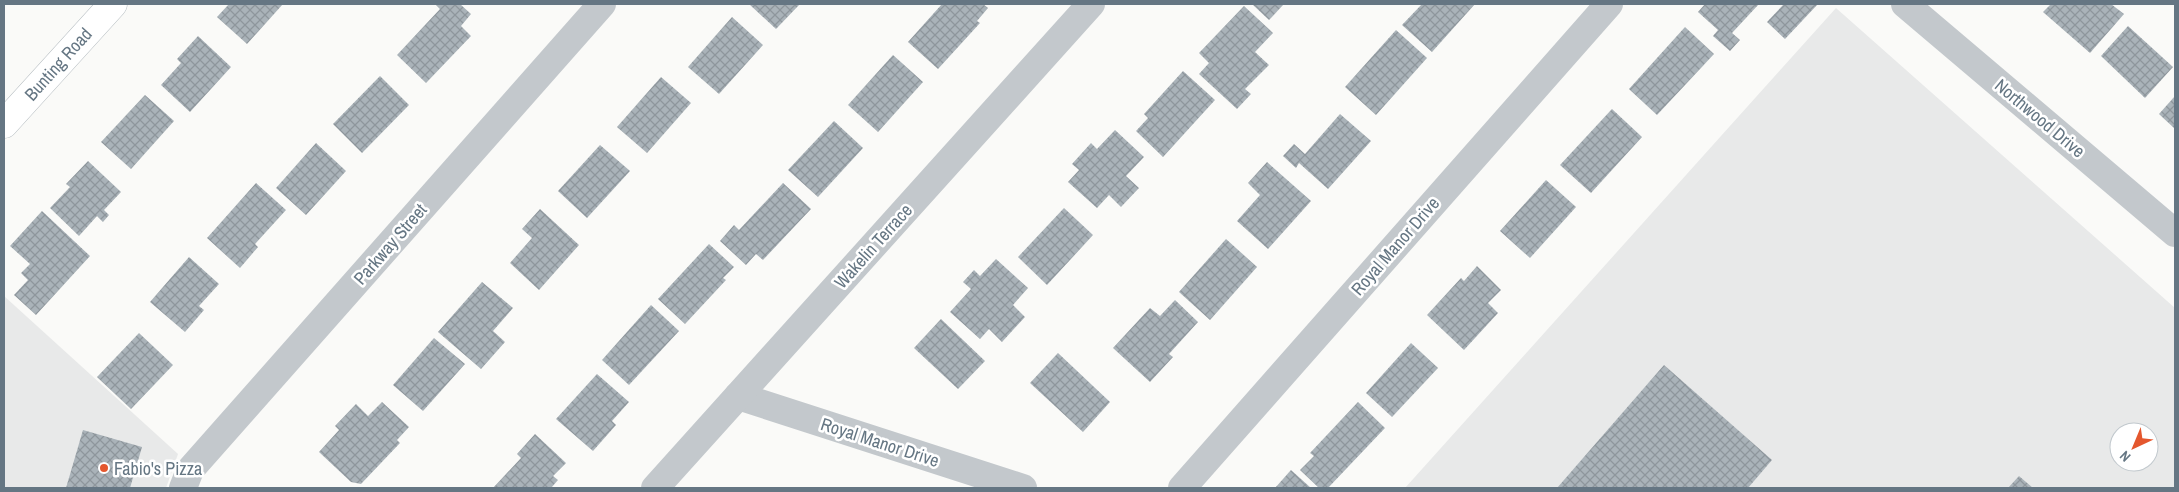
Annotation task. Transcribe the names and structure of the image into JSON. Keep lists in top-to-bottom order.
{
  "streets": {
    "main road": ["Bunting Road"],
    "street": [
      "Northwood Drive",
      "Parkway Street",
      "Wakelin Terrace",
      "Royal Manor Drive"
    ]
  },
  "crossings": [
    ["Wakelin Terrace", "Royal Manor Drive"]
  ],
  "places": ["Fabio's Pizza"],
  "north": "bottom left"
}
